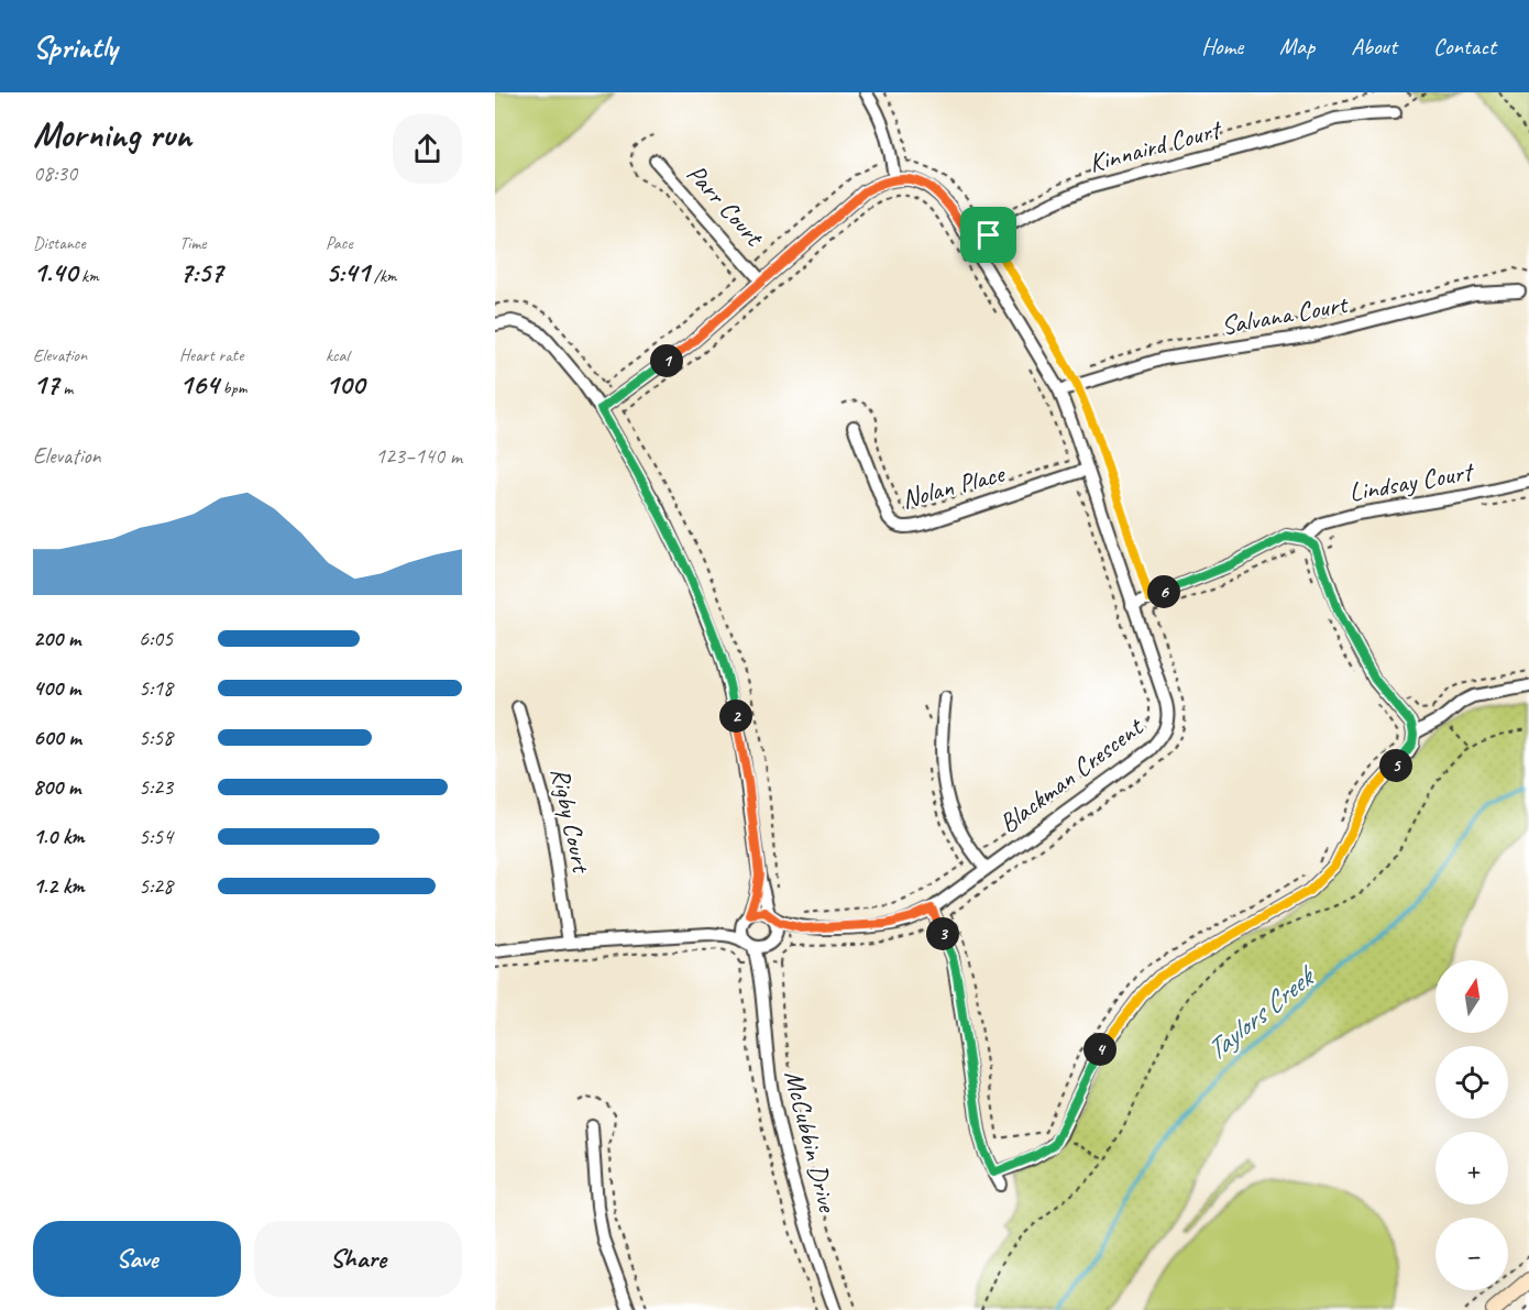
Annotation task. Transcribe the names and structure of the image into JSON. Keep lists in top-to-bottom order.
{
  "streets": {
    "street": [
      "Kinnaird Court",
      "Parr Court",
      "Salvana Court",
      "Lindsay Court",
      "Nolan Place",
      "Blackman Crescent",
      "Rigby Court",
      "McCubbin Drive"
    ]
  },
  "crossings": [
    ["Kinnaird Court", "Blackman Crescent"],
    ["Salvana Court", "Blackman Crescent"],
    ["Nolan Place", "Blackman Crescent"],
    ["Blackman Crescent", "McCubbin Drive"]
  ],
  "water": ["Taylors Creek"],
  "north": "top",
  "page": {
    "header": "Sprintly",
    "nav": [
      "Home",
      "Map",
      "About",
      "Contact"
    ],
    "heading": ["Morning run", "08:30"],
    "stats": [
      ["Distance", "1.40 km"],
      ["Time", "7:57"],
      ["Pace", "5:41 /km"],
      ["Elevation", "17 m"],
      ["Heart rate", "164 bpm"],
      ["kcal", "100"]
    ],
    "pins": [
      "1",
      "6",
      "2",
      "5",
      "3",
      "4"
    ],
    "chart": ["Elevation", "123–140 m"],
    "list": [
      {
        "name": "200 m",
        "note": "6:05"
      },
      {
        "name": "400 m",
        "note": "5:18"
      },
      {
        "name": "600 m",
        "note": "5:58"
      },
      {
        "name": "800 m",
        "note": "5:23"
      },
      {
        "name": "1.0 km",
        "note": "5:54"
      },
      {
        "name": "1.2 km",
        "note": "5:28"
      }
    ],
    "map_buttons": ["+", "−"],
    "buttons": ["Save", "Share"]
  }
}
